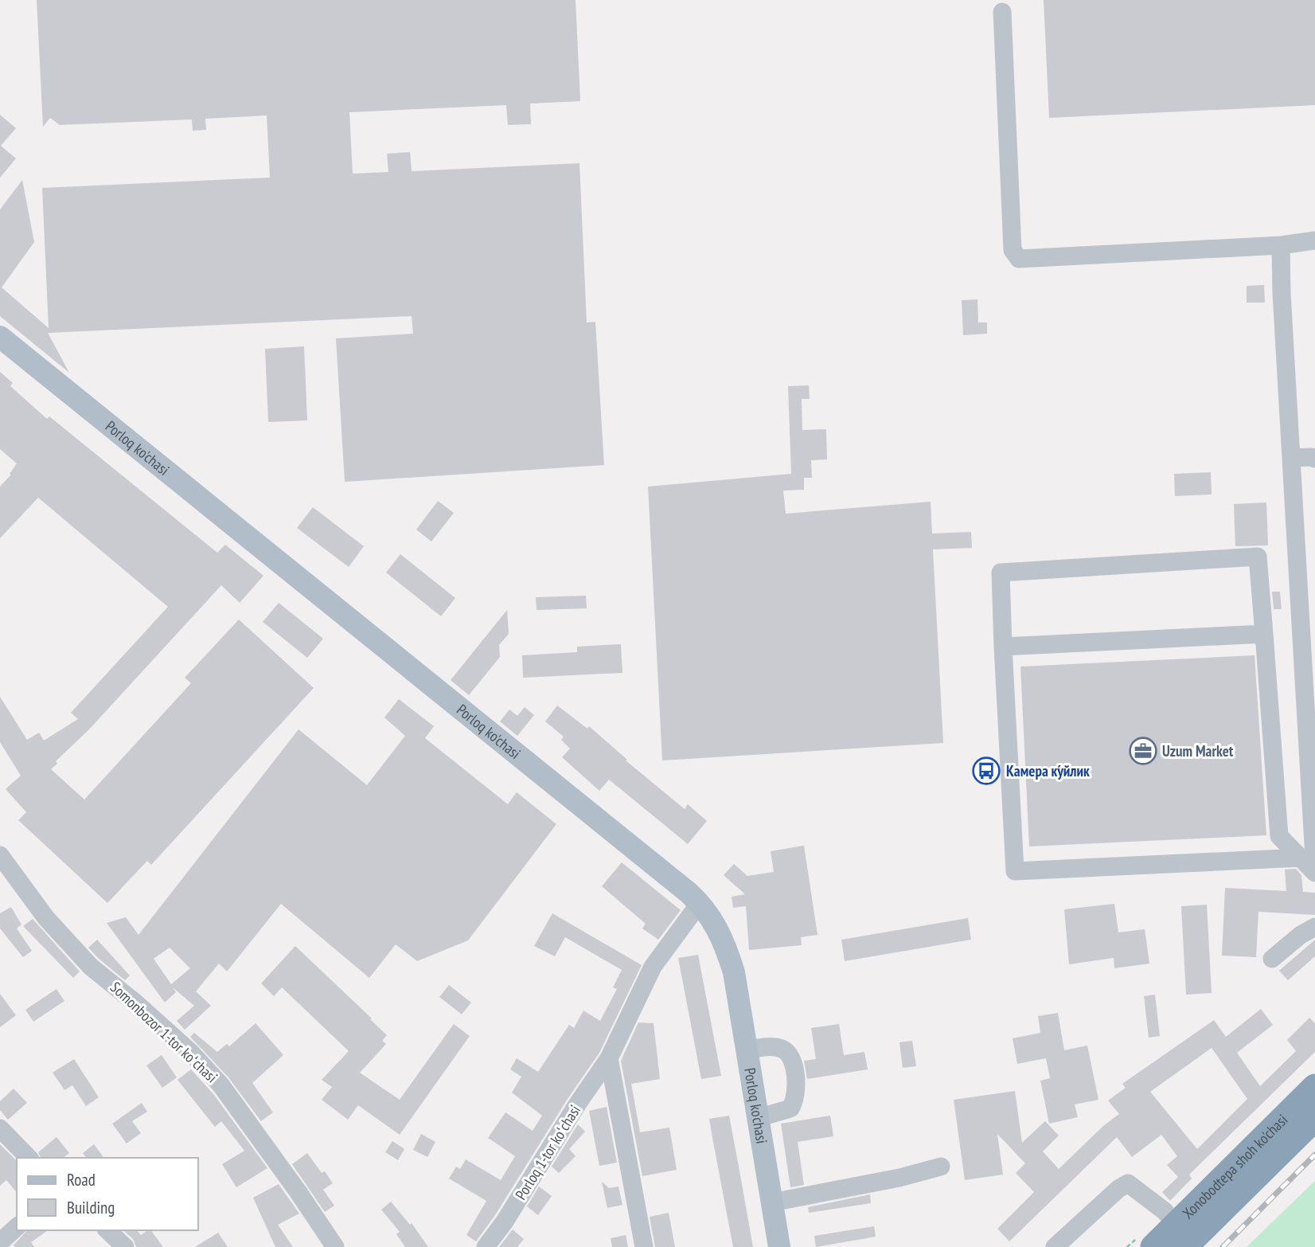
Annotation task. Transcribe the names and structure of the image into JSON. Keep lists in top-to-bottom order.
{
  "streets": {
    "highway": ["Xonobodtepa shoh ko'chasi"],
    "main road": ["Porloq ko'chasi"],
    "street": ["Somonbozor 1-tor koʻchasi", "Porloq 1-tor koʻchasi"]
  },
  "crossings": [
    ["Porloq ko'chasi", "Porloq 1-tor koʻchasi"]
  ],
  "places": {
    "office": ["Uzum Market"],
    "bus stop": ["Камера ку́йлик"]
  },
  "legend": ["Road", "Building"]
}
